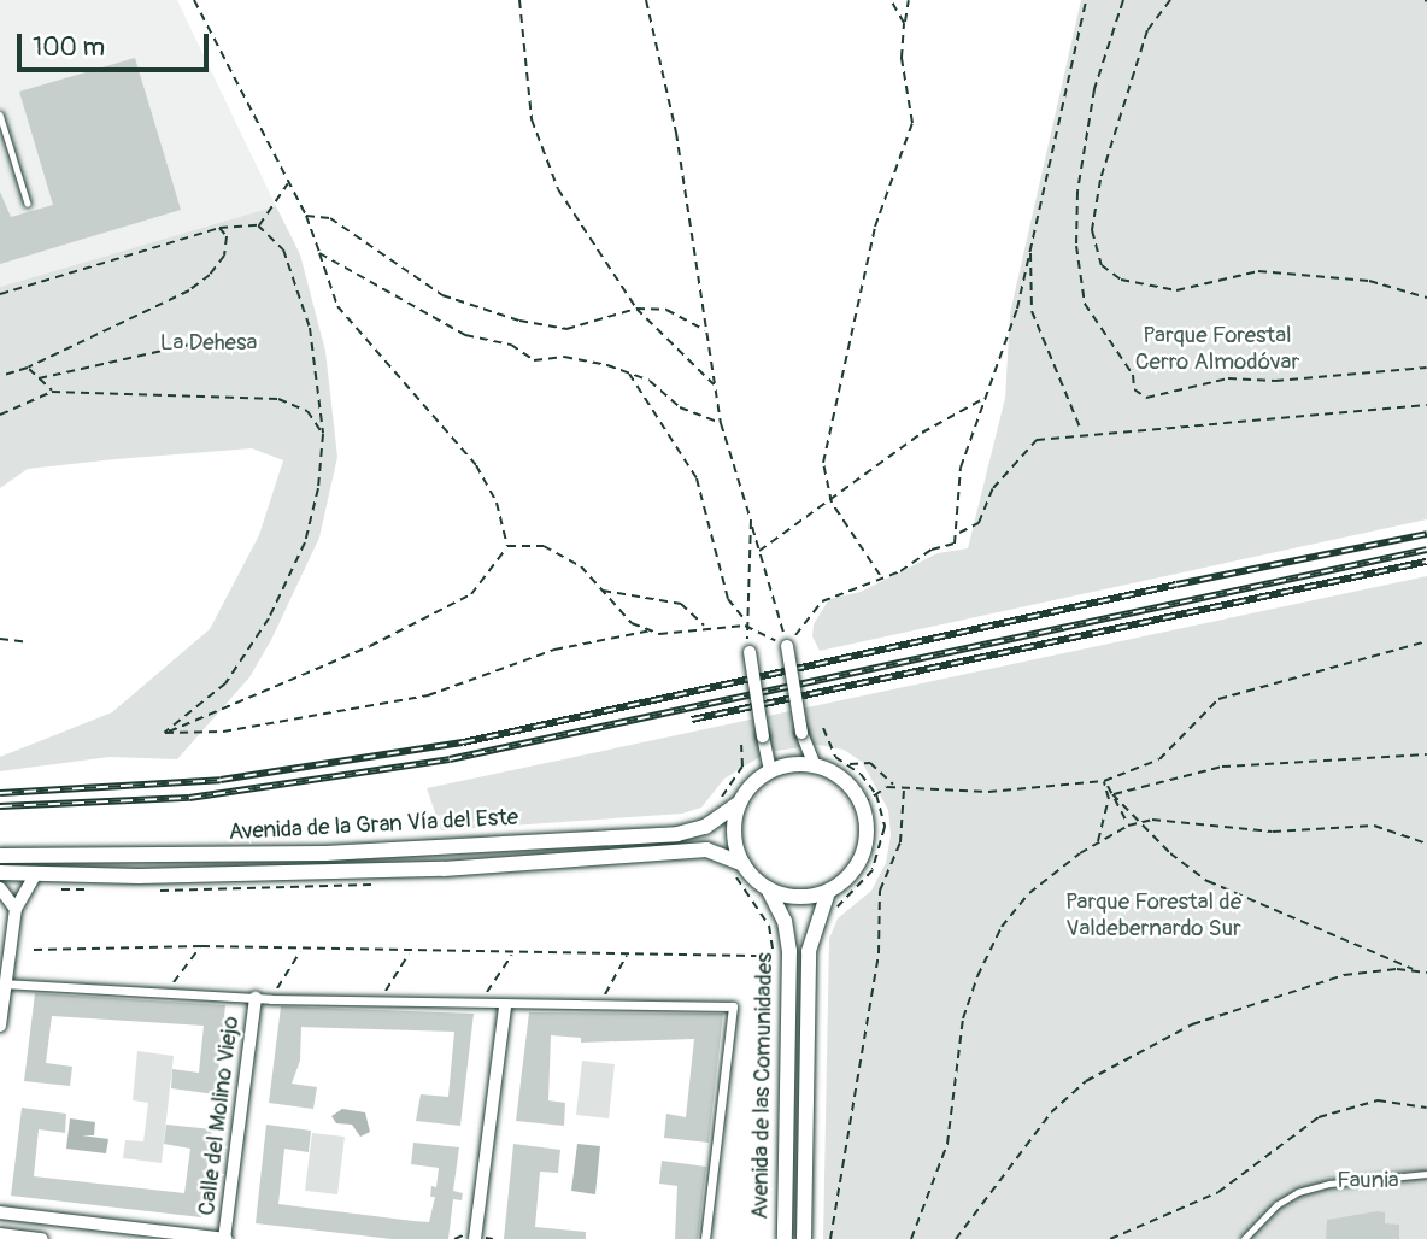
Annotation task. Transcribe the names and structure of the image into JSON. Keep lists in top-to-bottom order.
{
  "streets": {
    "street": ["Avenida de la Gran Vía del Este", "Avenida de las Comunidades", "Calle del Molino Viejo"]
  },
  "crossings": [
    ["Avenida de la Gran Vía del Este", "Avenida de las Comunidades"]
  ],
  "parks": [
    "Parque Forestal Cerro Almodóvar",
    "La Dehesa",
    "Parque Forestal de Valdebernardo Sur",
    "Faunia"
  ],
  "scale_bar": "100 m"
}
